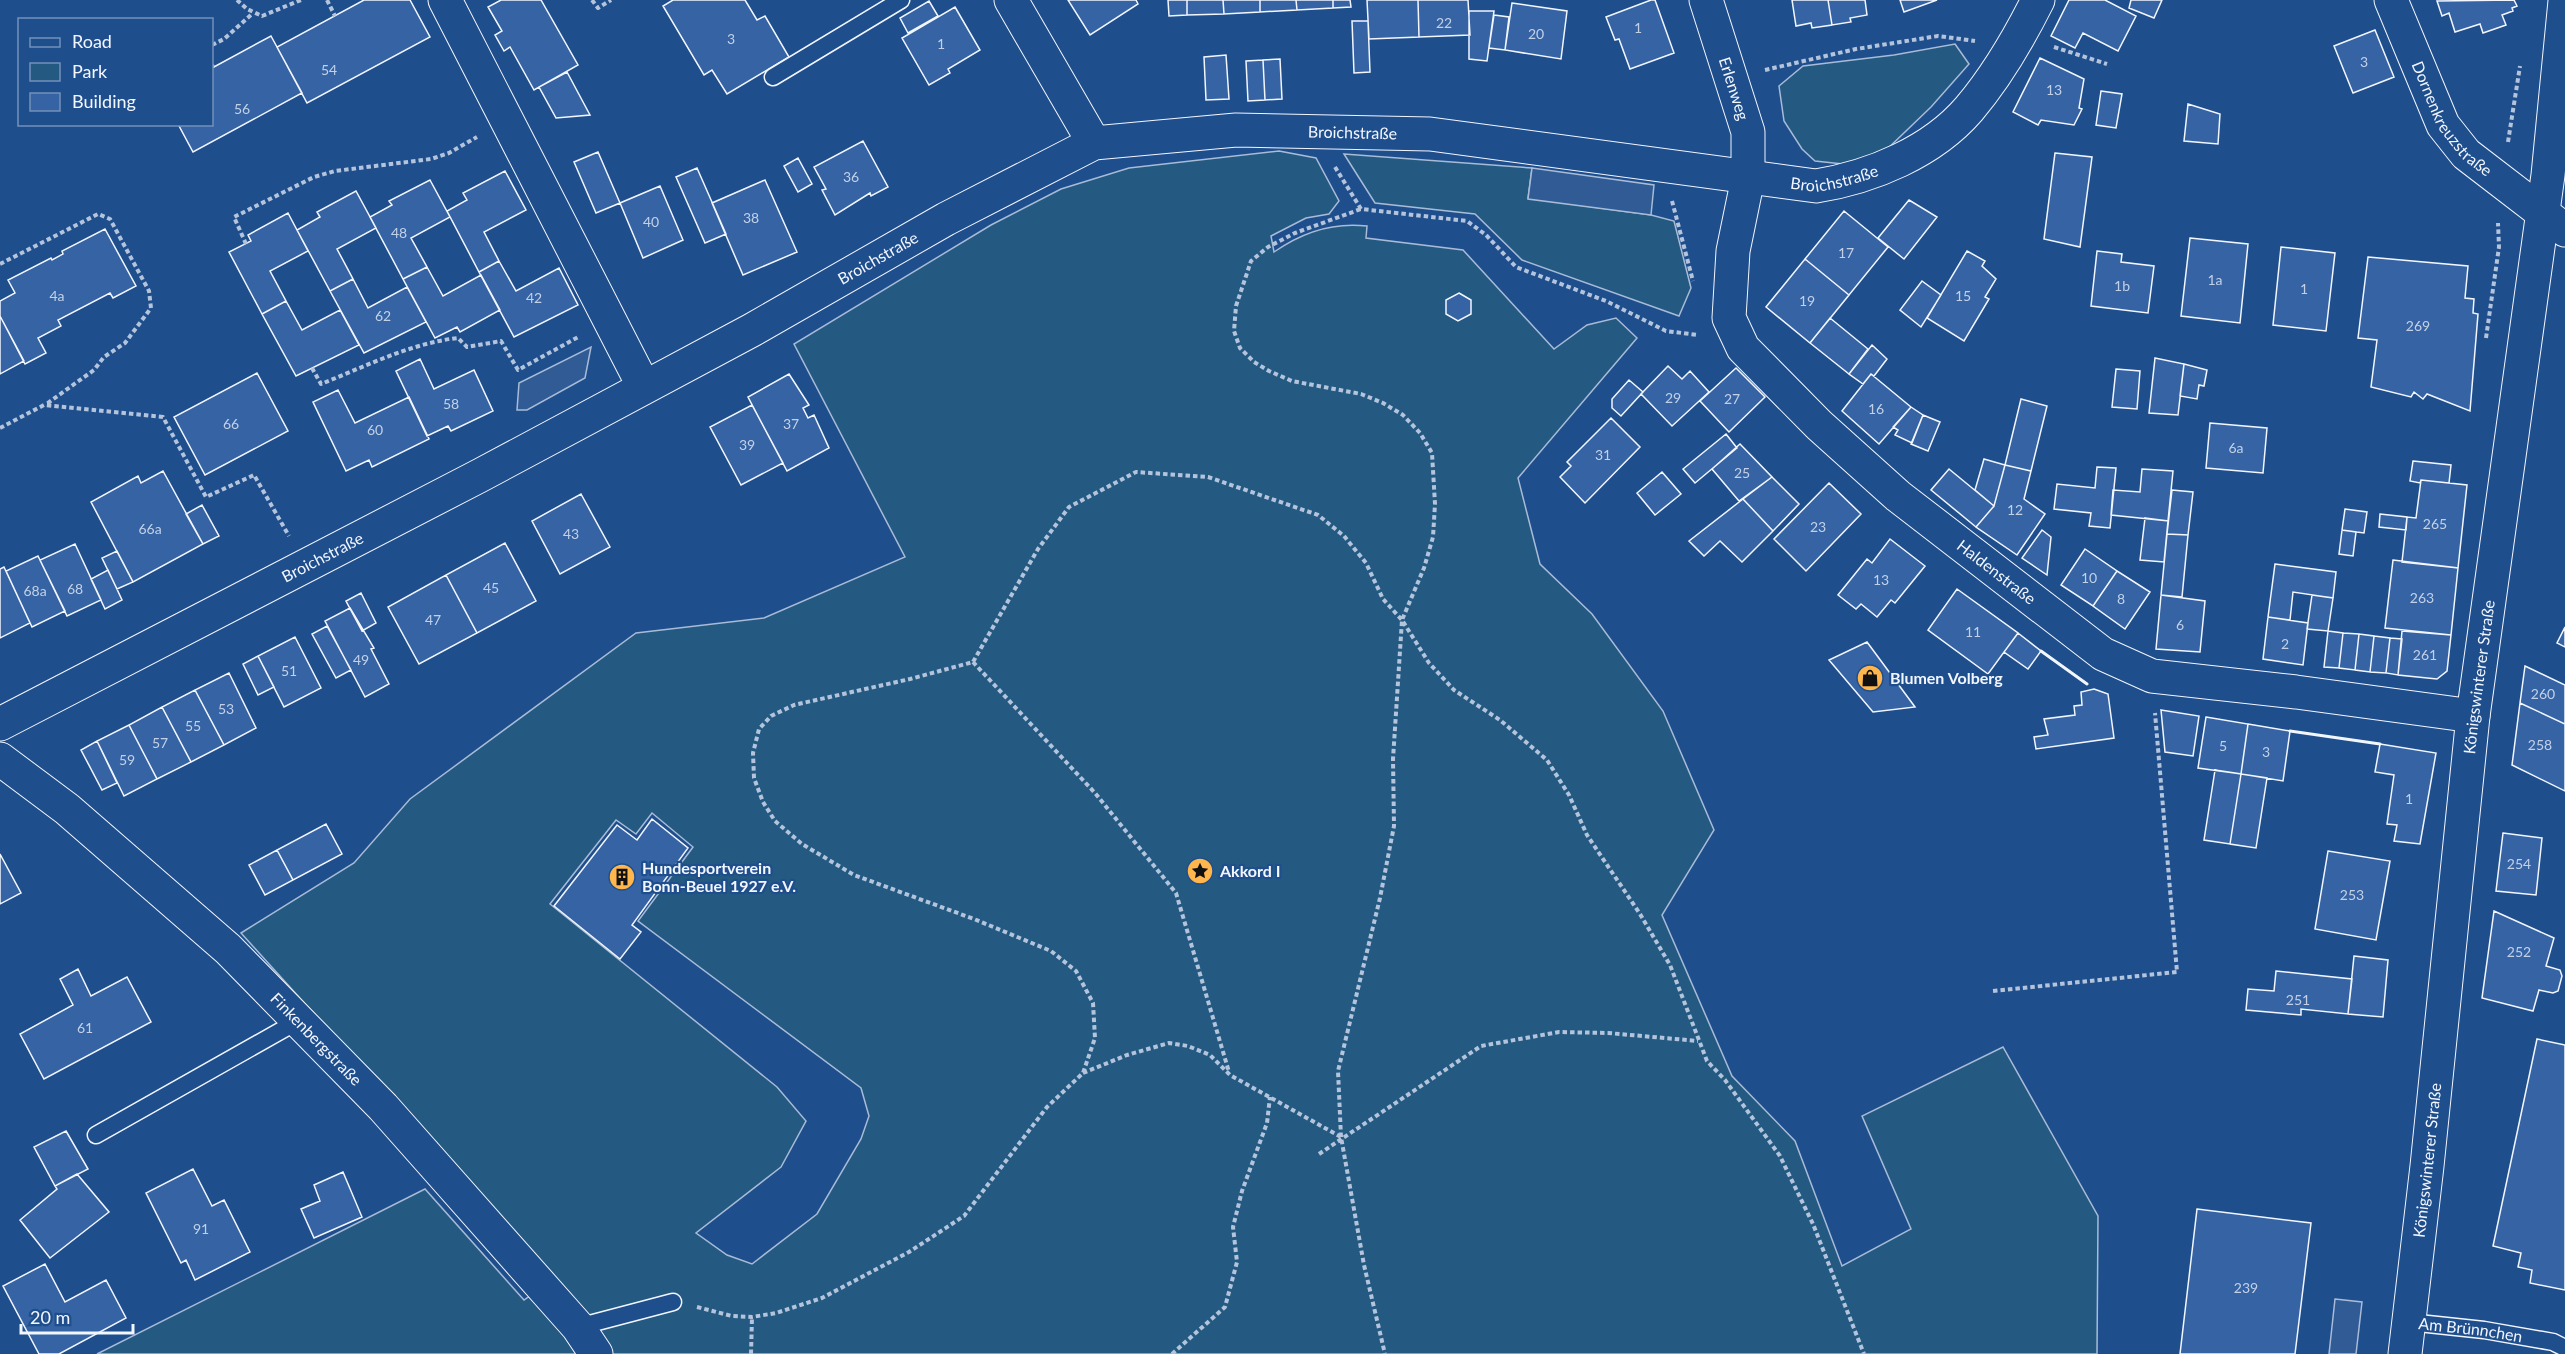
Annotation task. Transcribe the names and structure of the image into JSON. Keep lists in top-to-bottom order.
{
  "streets": {
    "street": [
      "Erlenweg",
      "Dornenkreuzstraße",
      "Broichstraße",
      "Haldenstraße",
      "Königswinterer Straße",
      "Finkenbergstraße"
    ],
    "lane": ["Am Brünnchen"]
  },
  "crossings": [
    ["Erlenweg", "Broichstraße"],
    ["Erlenweg", "Haldenstraße"],
    ["Dornenkreuzstraße", "Königswinterer Straße"],
    ["Broichstraße", "Haldenstraße"],
    ["Haldenstraße", "Königswinterer Straße"],
    ["Königswinterer Straße", "Am Brünnchen"]
  ],
  "places": {
    "shop": ["Blumen Volberg"],
    "place": ["Akkord I"],
    "building": ["Hundesportverein Bonn-Beuel 1927 e.V."]
  },
  "house_numbers": [
    "22",
    "1",
    "20",
    "3",
    "1",
    "3",
    "54",
    "13",
    "56",
    "36",
    "38",
    "40",
    "48",
    "17",
    "1a",
    "1b",
    "1",
    "4a",
    "15",
    "42",
    "19",
    "62",
    "269",
    "29",
    "27",
    "58",
    "16",
    "66",
    "37",
    "60",
    "39",
    "6a",
    "31",
    "25",
    "12",
    "265",
    "23",
    "66a",
    "43",
    "10",
    "13",
    "45",
    "68",
    "68a",
    "263",
    "8",
    "47",
    "6",
    "11",
    "2",
    "261",
    "49",
    "51",
    "260",
    "53",
    "55",
    "57",
    "258",
    "5",
    "3",
    "59",
    "1",
    "254",
    "253",
    "252",
    "251",
    "61",
    "91",
    "239"
  ],
  "legend": ["Road", "Park", "Building"],
  "scale_bar": "20 m"
}
